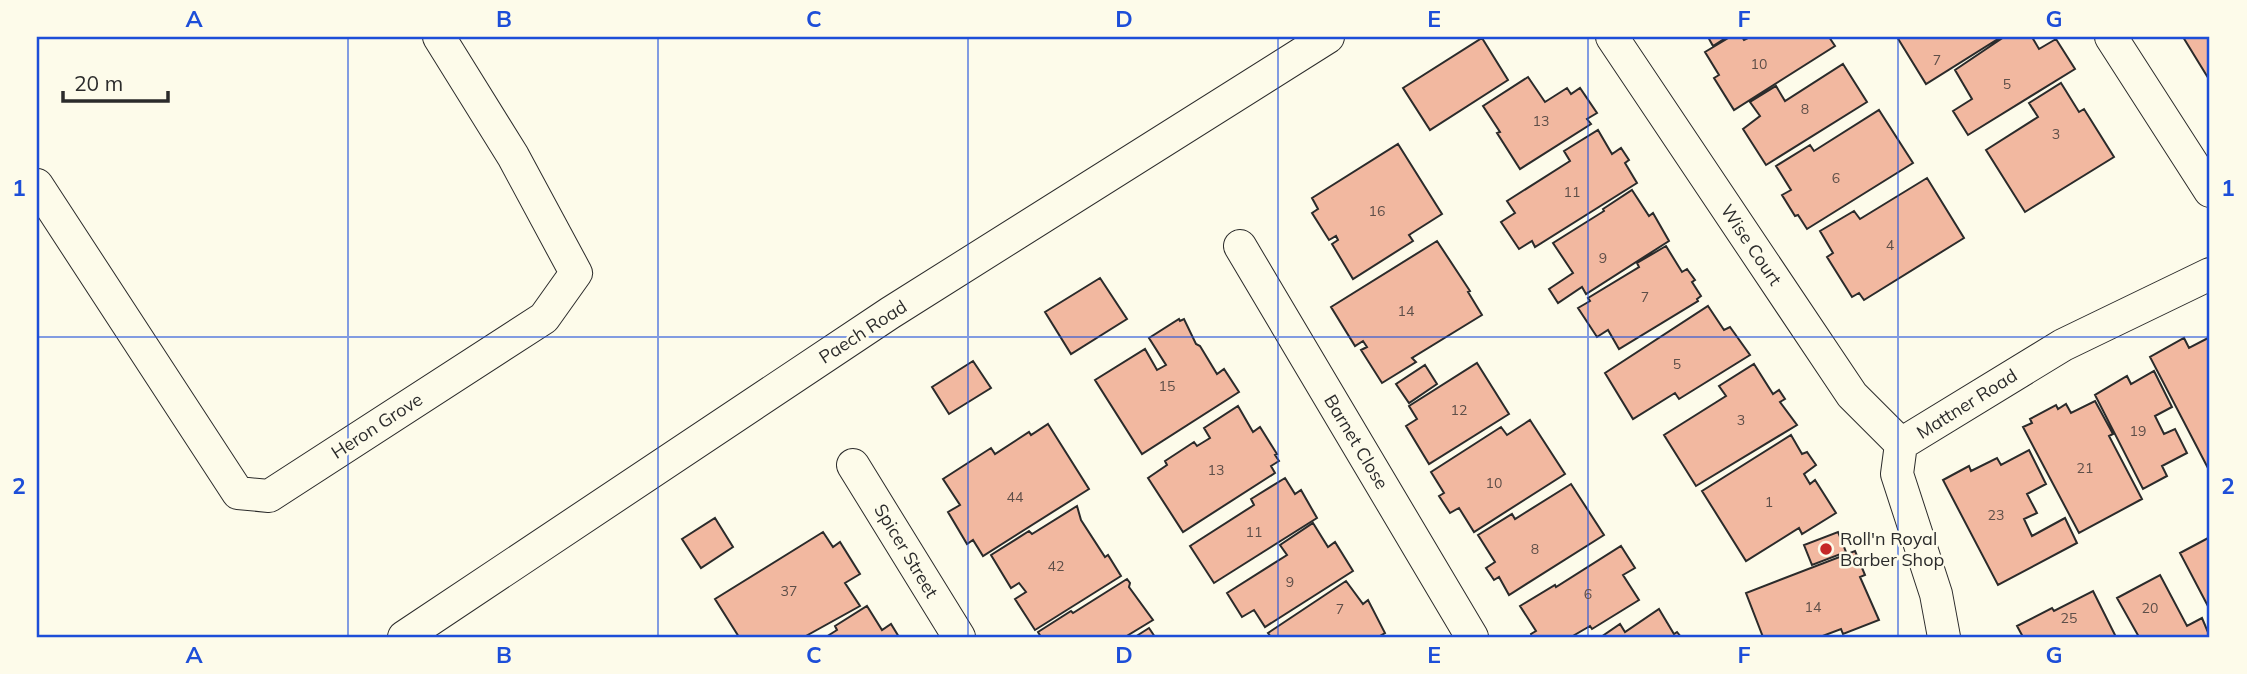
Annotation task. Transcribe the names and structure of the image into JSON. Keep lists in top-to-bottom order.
{
  "streets": {
    "street": [
      "Wise Court",
      "Paech Road",
      "Mattner Road",
      "Heron Grove",
      "Barnet Close",
      "Spicer Street"
    ]
  },
  "crossings": [
    ["Wise Court", "Mattner Road"]
  ],
  "places": ["Roll'n Royal Barber Shop"],
  "house_numbers": [
    "7",
    "10",
    "5",
    "8",
    "13",
    "3",
    "6",
    "11",
    "16",
    "4",
    "9",
    "7",
    "14",
    "5",
    "15",
    "12",
    "3",
    "19",
    "21",
    "13",
    "10",
    "44",
    "1",
    "23",
    "11",
    "8",
    "42",
    "9",
    "37",
    "6",
    "14",
    "20",
    "7",
    "25"
  ],
  "scale_bar": "20 m",
  "grid": {
    "columns": [
      "A",
      "B",
      "C",
      "D",
      "E",
      "F",
      "G"
    ],
    "rows": ["1", "2"]
  }
}
